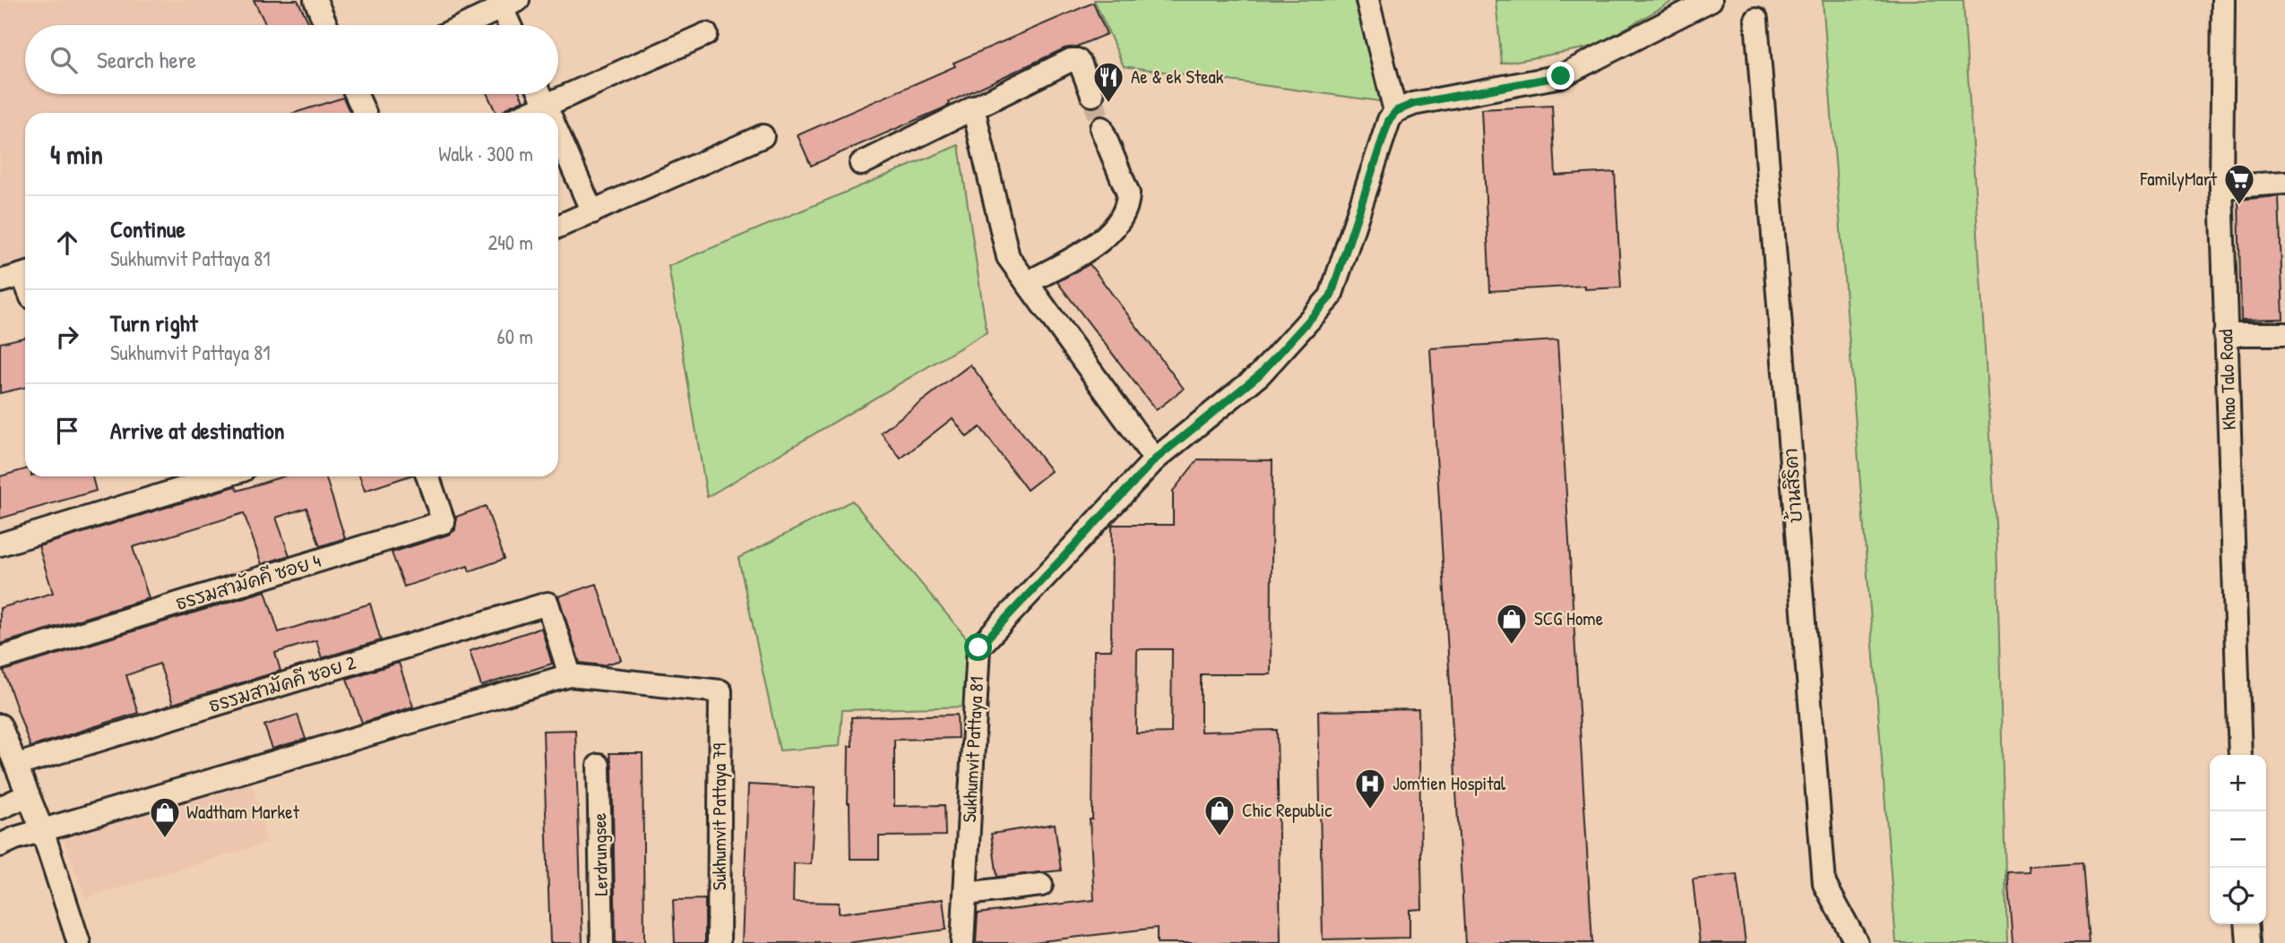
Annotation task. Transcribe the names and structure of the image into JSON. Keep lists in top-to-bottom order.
{
  "streets": {
    "street": [
      "Khao Talo Road",
      "บ้านสิริคา",
      "ธรรมสามัคคี ซอย 4",
      "ธรรมสามัคคี ซอย 2",
      "Sukhumvit Pattaya 81",
      "Sukhumvit Pattaya 79",
      "Lerdrungsee"
    ]
  },
  "crossings": [
    ["ธรรมสามัคคี ซอย 2", "Sukhumvit Pattaya 79"]
  ],
  "places": {
    "restaurant": ["Ae & ek Steak"],
    "supermarket": ["FamilyMart"],
    "shop": ["SCG Home", "Chic Republic", "Wadtham Market"],
    "hospital": ["Jomtien Hospital"]
  },
  "page": {
    "search": "Search here",
    "heading": ["4 min", "Walk · 300 m"],
    "list": [
      ["Continue", "Sukhumvit Pattaya 81", "240 m"],
      ["Turn right", "Sukhumvit Pattaya 81", "60 m"],
      "Arrive at destination"
    ],
    "map_buttons": ["+", "−"]
  }
}
